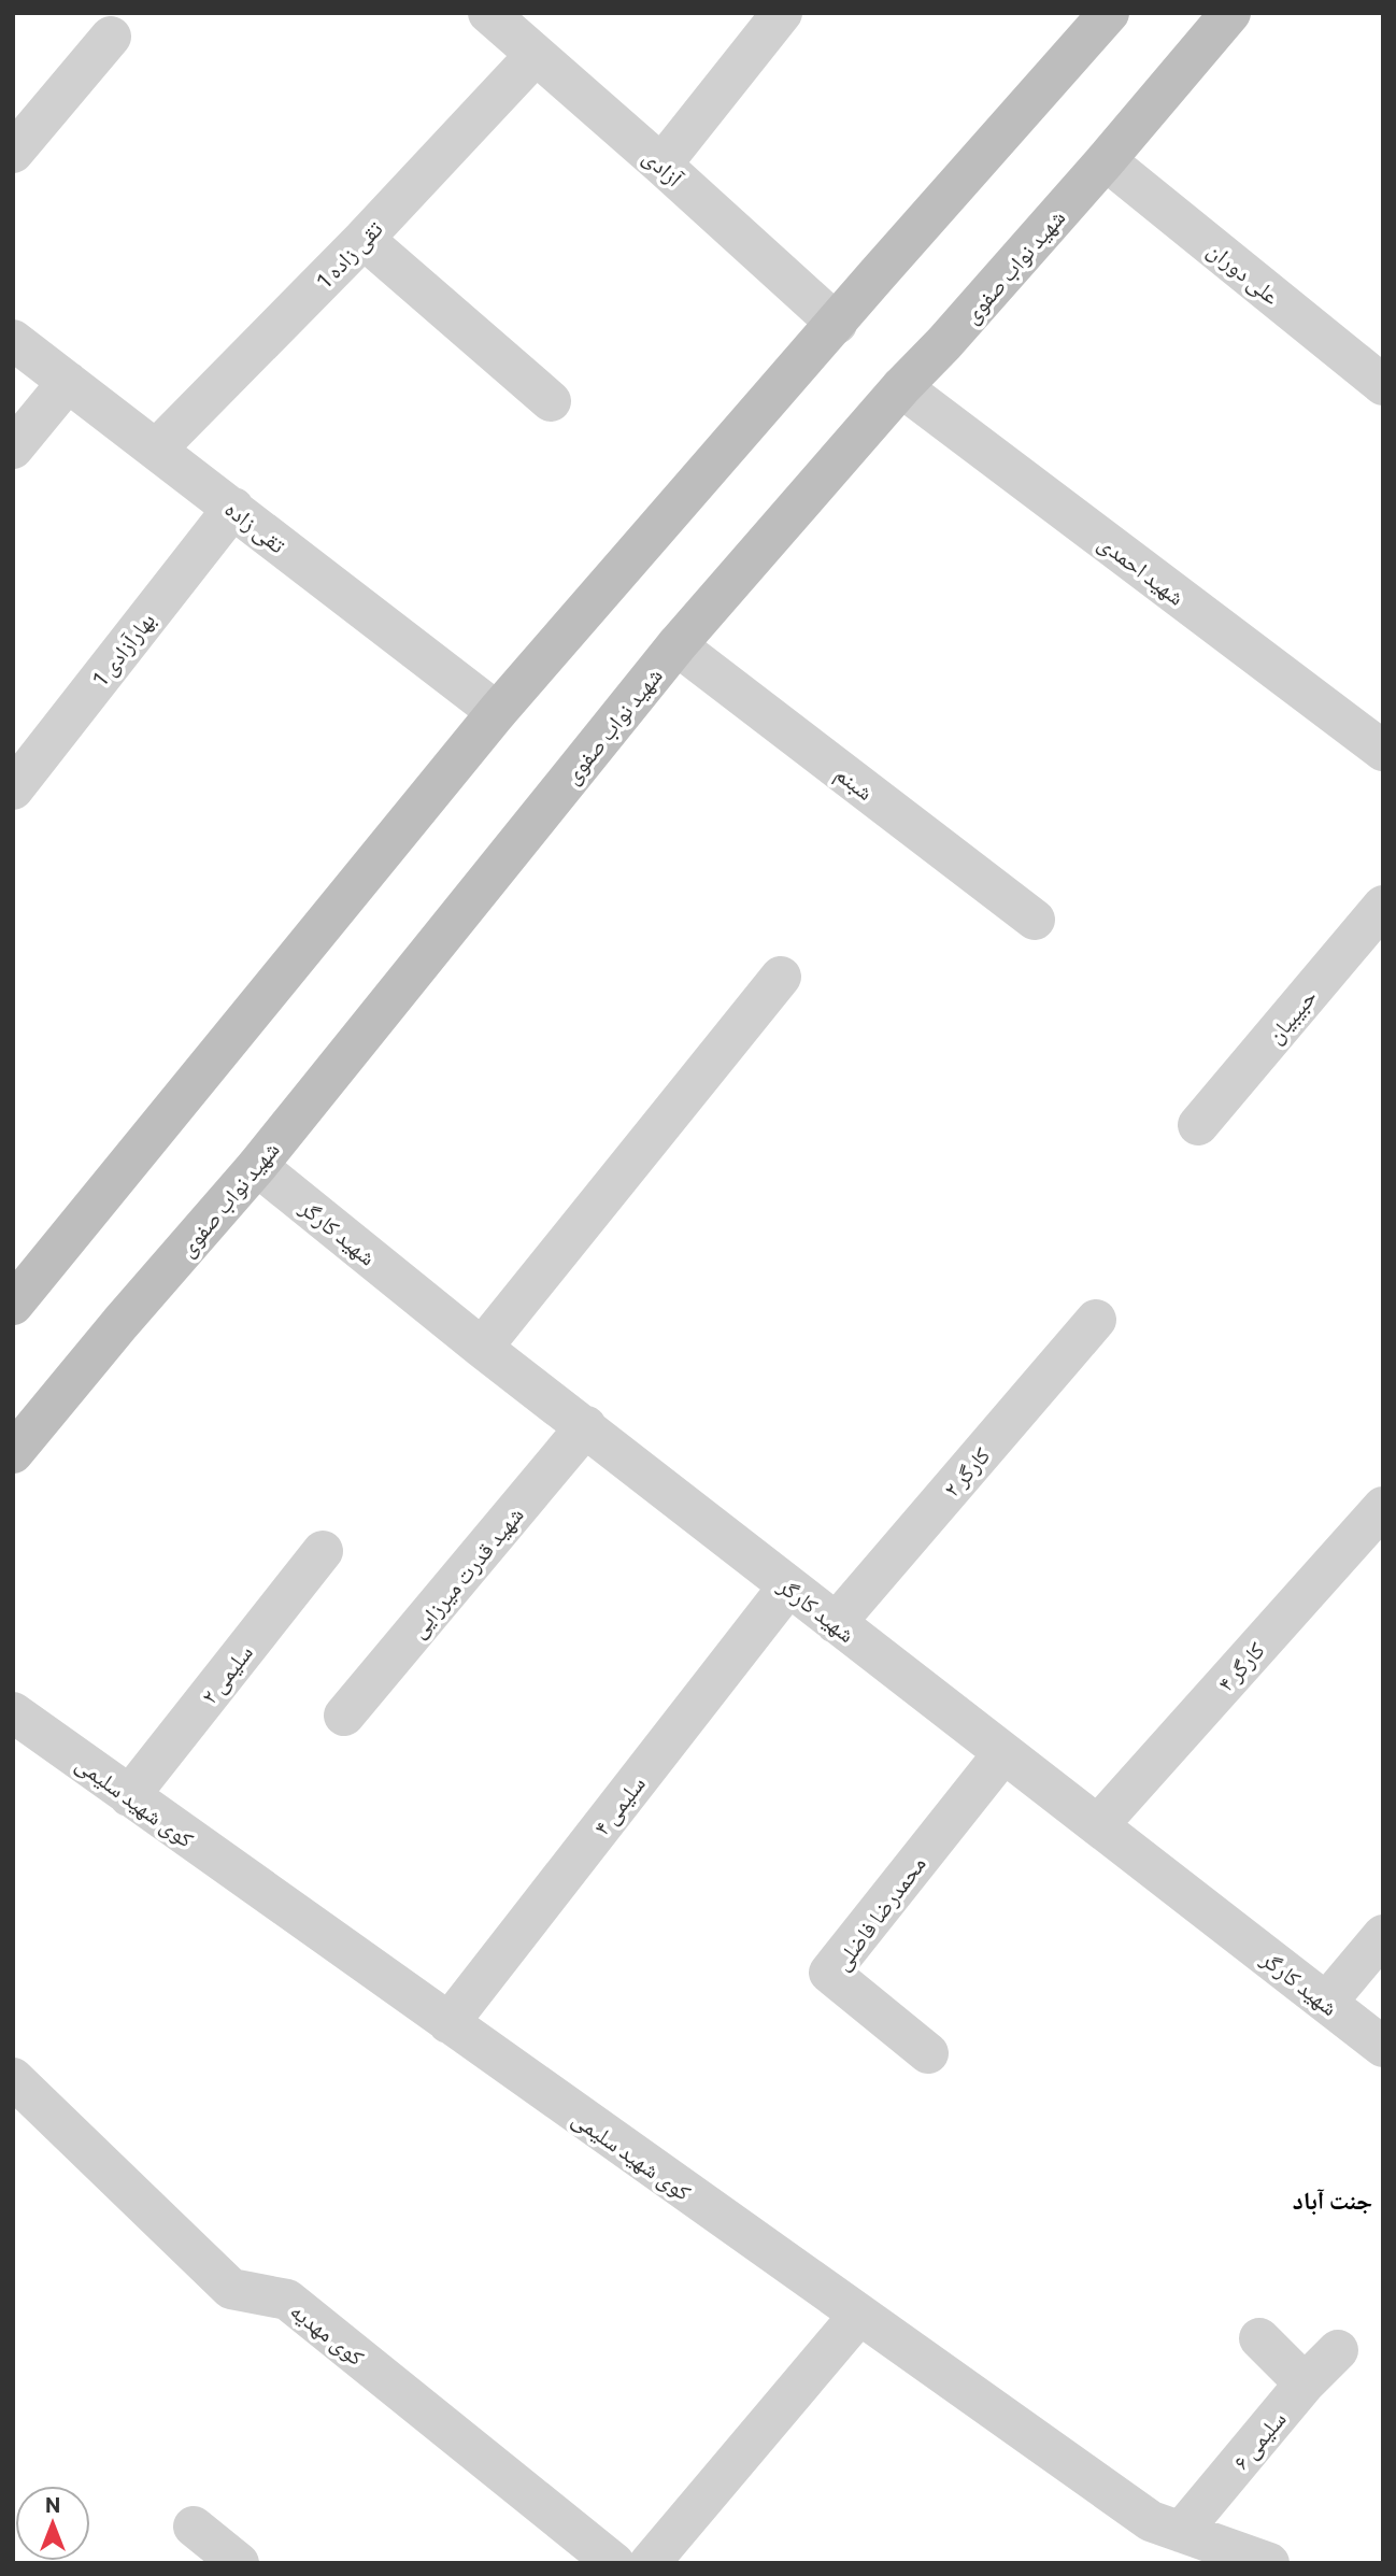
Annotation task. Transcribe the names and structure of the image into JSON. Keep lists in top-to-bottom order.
{
  "streets": {
    "main road": ["شهید نواب صفوی"],
    "street": [
      "آزادی",
      "تقی زاده 1",
      "علی دوران",
      "تقی زاده",
      "شهید احمدی",
      "بهارآزادی 1",
      "شبنم",
      "حبیبیان",
      "شهید کارگر",
      "کارگر ۲",
      "شهید قدرت میرزایی",
      "کارگر ۴",
      "سلیمی ۲",
      "کوی شهید سلیمی",
      "سلیمی ۴",
      "محمدرضا فاضلی",
      "کوی مهدیه",
      "سلیمی ۶"
    ]
  },
  "crossings": [
    ["آزادی", "تقی زاده 1"],
    ["تقی زاده 1", "تقی زاده"],
    ["شهید نواب صفوی", "علی دوران"],
    ["شهید نواب صفوی", "شهید احمدی"],
    ["شهید نواب صفوی", "شبنم"],
    ["شهید نواب صفوی", "شهید کارگر"],
    ["تقی زاده", "بهارآزادی 1"],
    ["شهید کارگر", "کارگر ۲"],
    ["شهید کارگر", "شهید قدرت میرزایی"],
    ["شهید کارگر", "کارگر ۴"],
    ["شهید کارگر", "سلیمی ۴"],
    ["شهید کارگر", "محمدرضا فاضلی"],
    ["سلیمی ۲", "کوی شهید سلیمی"],
    ["کوی شهید سلیمی", "سلیمی ۴"],
    ["کوی شهید سلیمی", "سلیمی ۶"]
  ],
  "districts": ["جنت آباد"],
  "north": "top"
}
